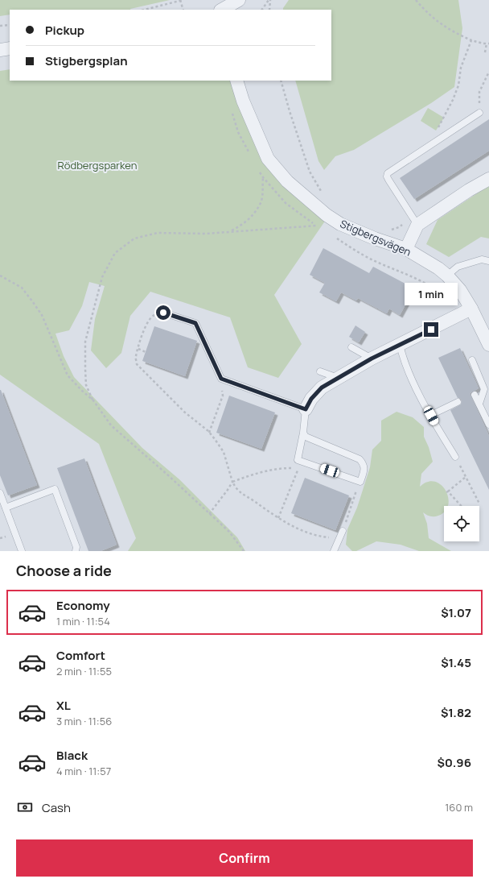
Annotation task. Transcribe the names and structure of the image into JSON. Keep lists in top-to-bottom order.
{
  "streets": {
    "street": ["Stigbergsvägen"]
  },
  "parks": ["Rödbergsparken"],
  "page": {
    "banner": ["Pickup", "Stigbergsplan"],
    "bubble": "1 min",
    "heading": "Choose a ride",
    "list": [
      {
        "name": "Economy",
        "note": "1 min · 11:54",
        "value": "$1.07"
      },
      {
        "name": "Comfort",
        "note": "2 min · 11:55",
        "value": "$1.45"
      },
      {
        "name": "XL",
        "note": "3 min · 11:56",
        "value": "$1.82"
      },
      {
        "name": "Black",
        "note": "4 min · 11:57",
        "value": "$0.96"
      }
    ],
    "pay": ["Cash", "160 m"],
    "buttons": "Confirm"
  }
}
